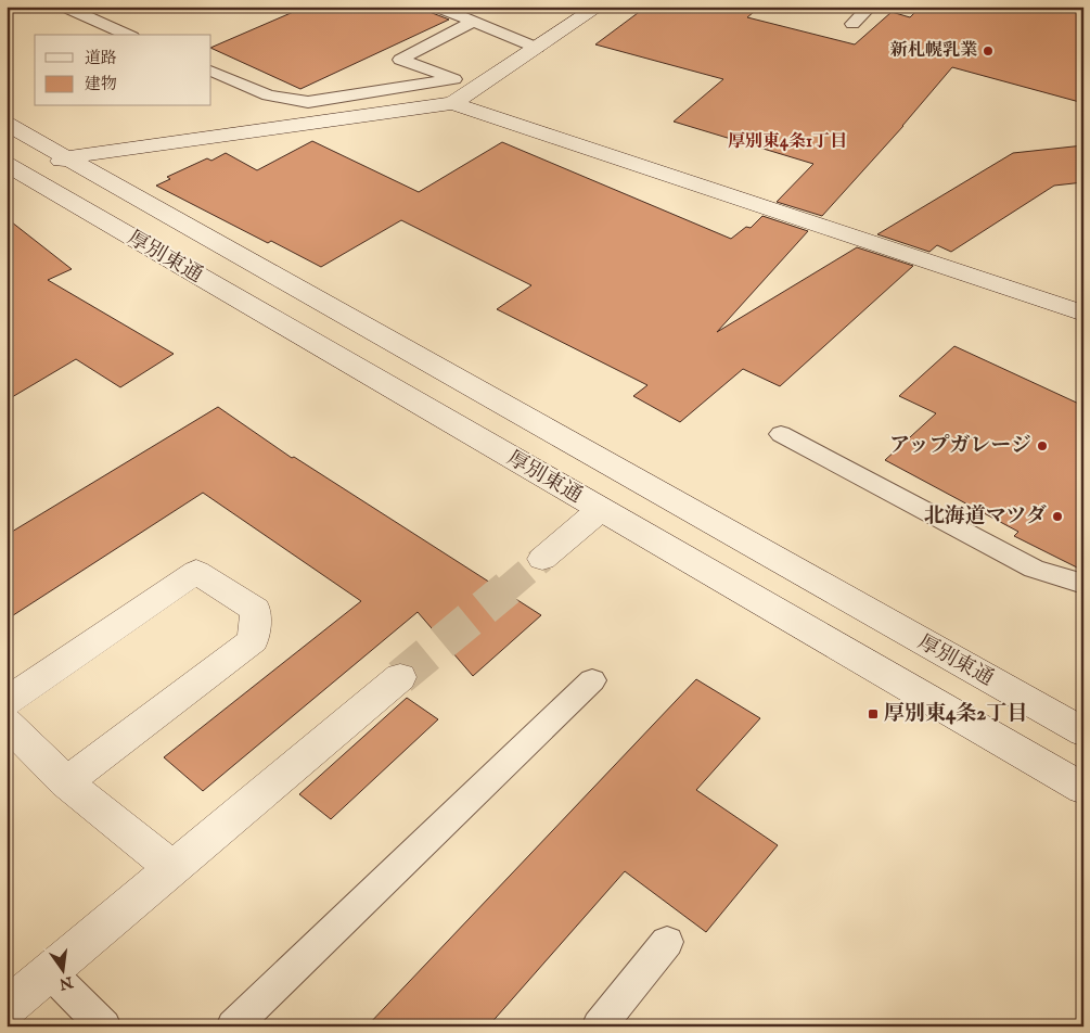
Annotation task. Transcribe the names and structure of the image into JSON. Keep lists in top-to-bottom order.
{
  "streets": {
    "street": ["厚別東通"]
  },
  "districts": ["厚別東4条1丁目"],
  "places": {
    "other": ["新札幌乳業", "アップガレージ", "北海道マツダ"],
    "transit": ["厚別東4条2丁目"]
  },
  "legend": ["道路", "建物"],
  "north": "bottom"
}
